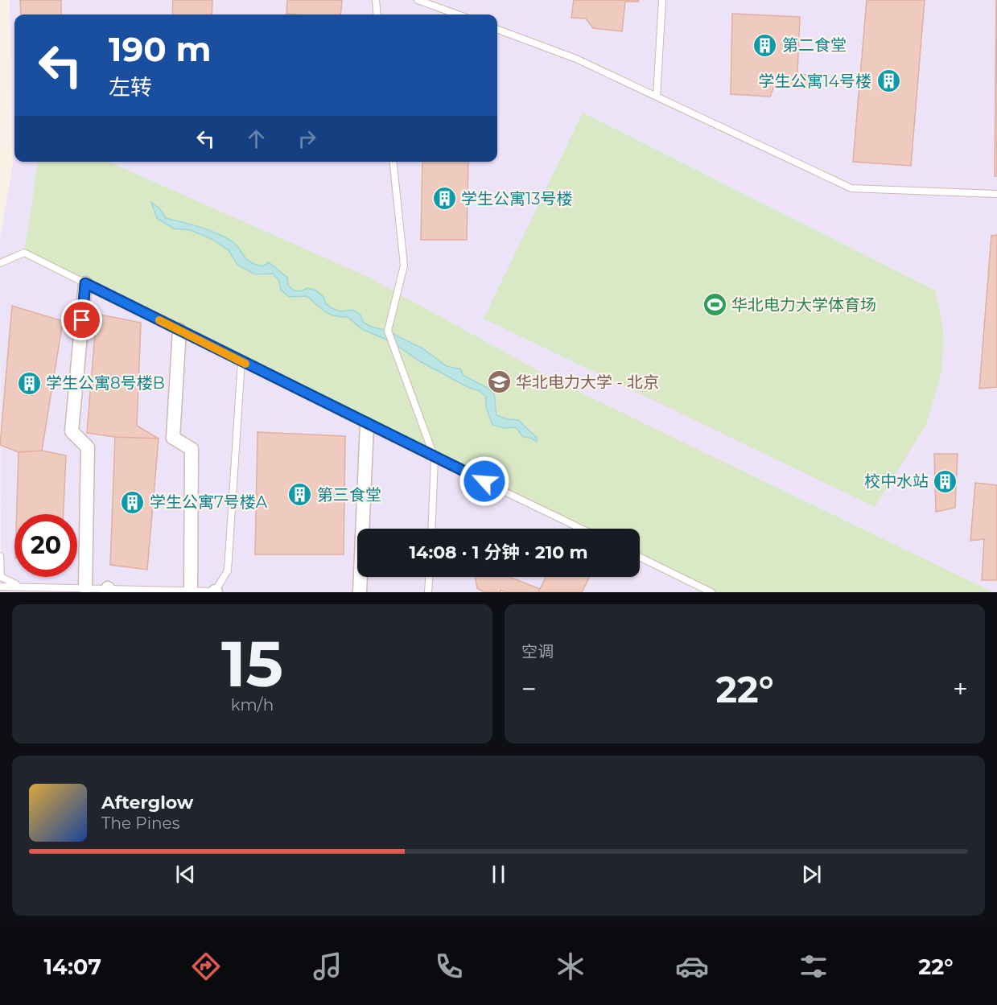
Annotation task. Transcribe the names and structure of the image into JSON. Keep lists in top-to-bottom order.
{
  "places": {
    "building": [
      "第二食堂",
      "学生公寓14号楼",
      "学生公寓13号楼",
      "学生公寓8号楼B",
      "校中水站",
      "第三食堂",
      "学生公寓7号楼A"
    ],
    "sports": ["华北电力大学体育场"],
    "school or university": ["华北电力大学 - 北京"]
  },
  "page": {
    "turn": ["190 m", "左转"],
    "limit": "20",
    "trip": "14:08 · 1 分钟 · 210 m",
    "tile": [
      ["15", "km/h"],
      "空调"
    ],
    "heat": ["−", "22°", "+"],
    "song": ["Afterglow", "The Pines"],
    "tabs": ["14:07", "22°"]
  }
}
